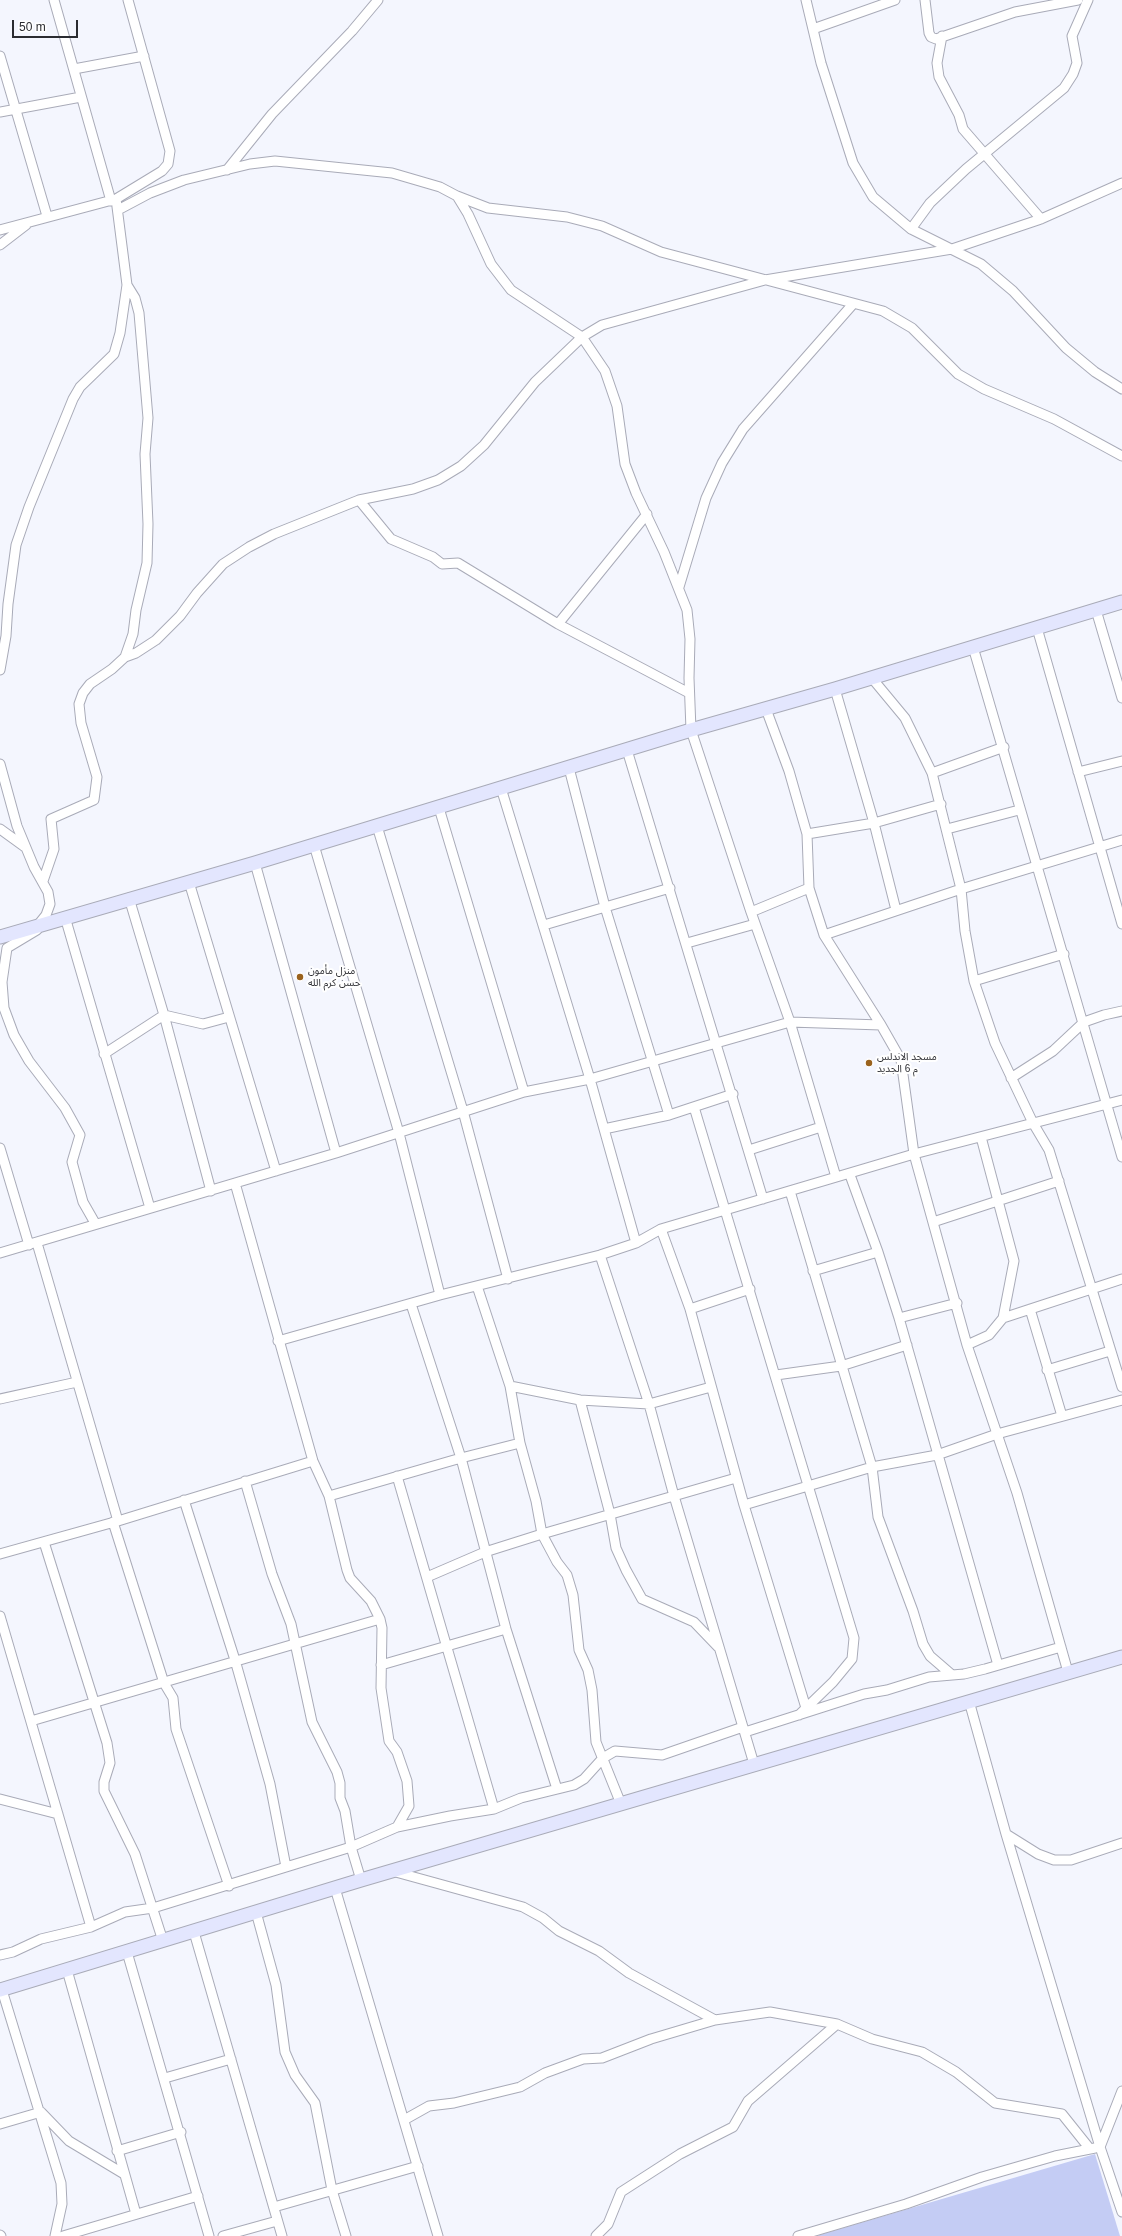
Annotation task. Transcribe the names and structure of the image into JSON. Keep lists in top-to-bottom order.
{
  "places": ["منزل مأمون حسن كرم الله", "مسجد الاندلس م 6 الجديد"],
  "scale_bar": "50 m"
}
